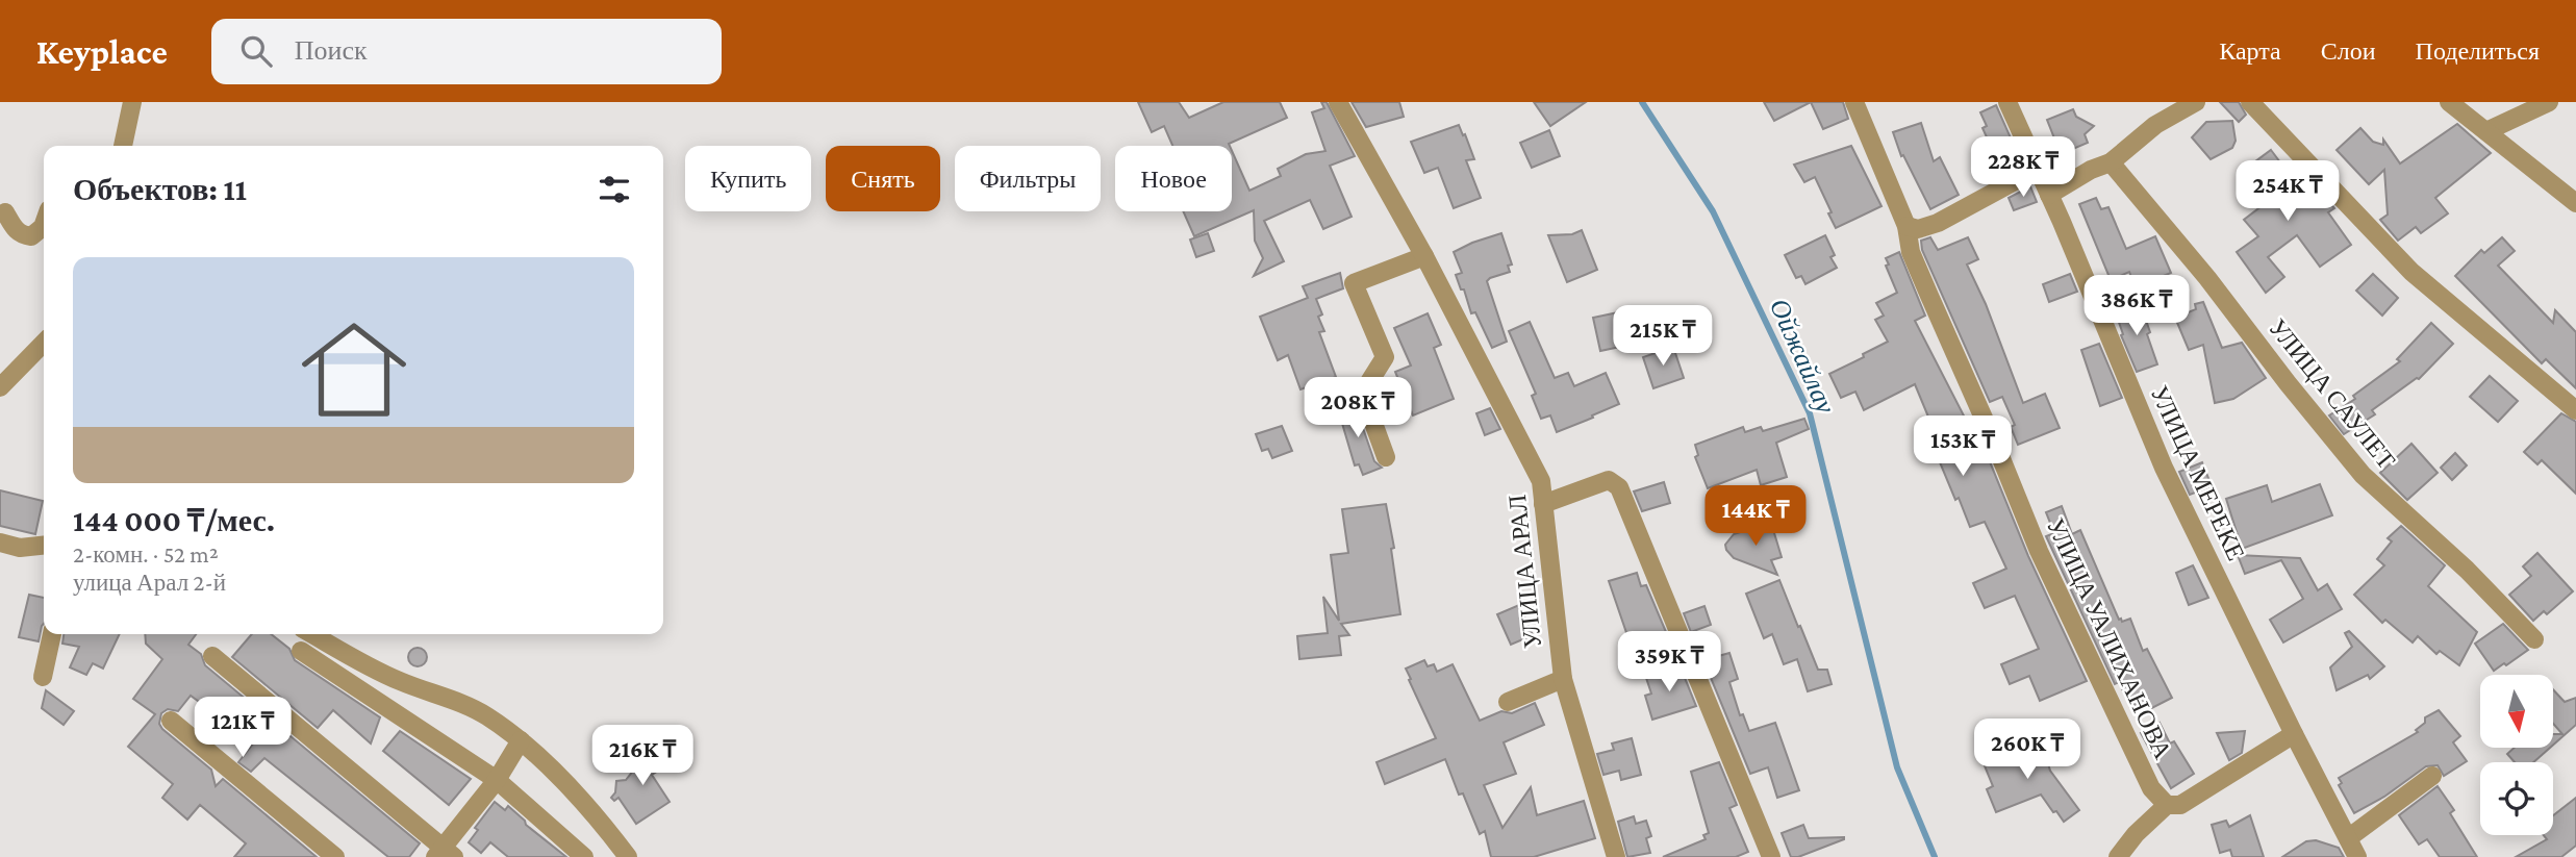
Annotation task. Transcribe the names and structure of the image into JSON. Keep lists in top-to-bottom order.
{
  "streets": {
    "street": [
      "УЛИЦА САУЛЕТ",
      "УЛИЦА МЕРЕКЕ",
      "УЛИЦА АРАЛ",
      "УЛИЦА УАЛИХАНОВА"
    ]
  },
  "water": ["Ойжайлау"],
  "north": "bottom",
  "page": {
    "header": "Keyplace",
    "search": "Поиск",
    "nav": ["Карта", "Слои", "Поделиться"],
    "price": [
      "228K ₸",
      "254K ₸",
      "386K ₸",
      "215K ₸",
      "208K ₸",
      "153K ₸",
      "144K ₸",
      "359K ₸",
      "121K ₸",
      "260K ₸",
      "216K ₸"
    ],
    "chip": [
      "Купить",
      "Снять",
      "Фильтры",
      "Новое"
    ],
    "heading": "Объектов: 11",
    "list": [
      {
        "name": "144 000 ₸/мес.",
        "note": "2-комн. · 52 m² · улица Арал 2-й"
      }
    ]
  }
}
